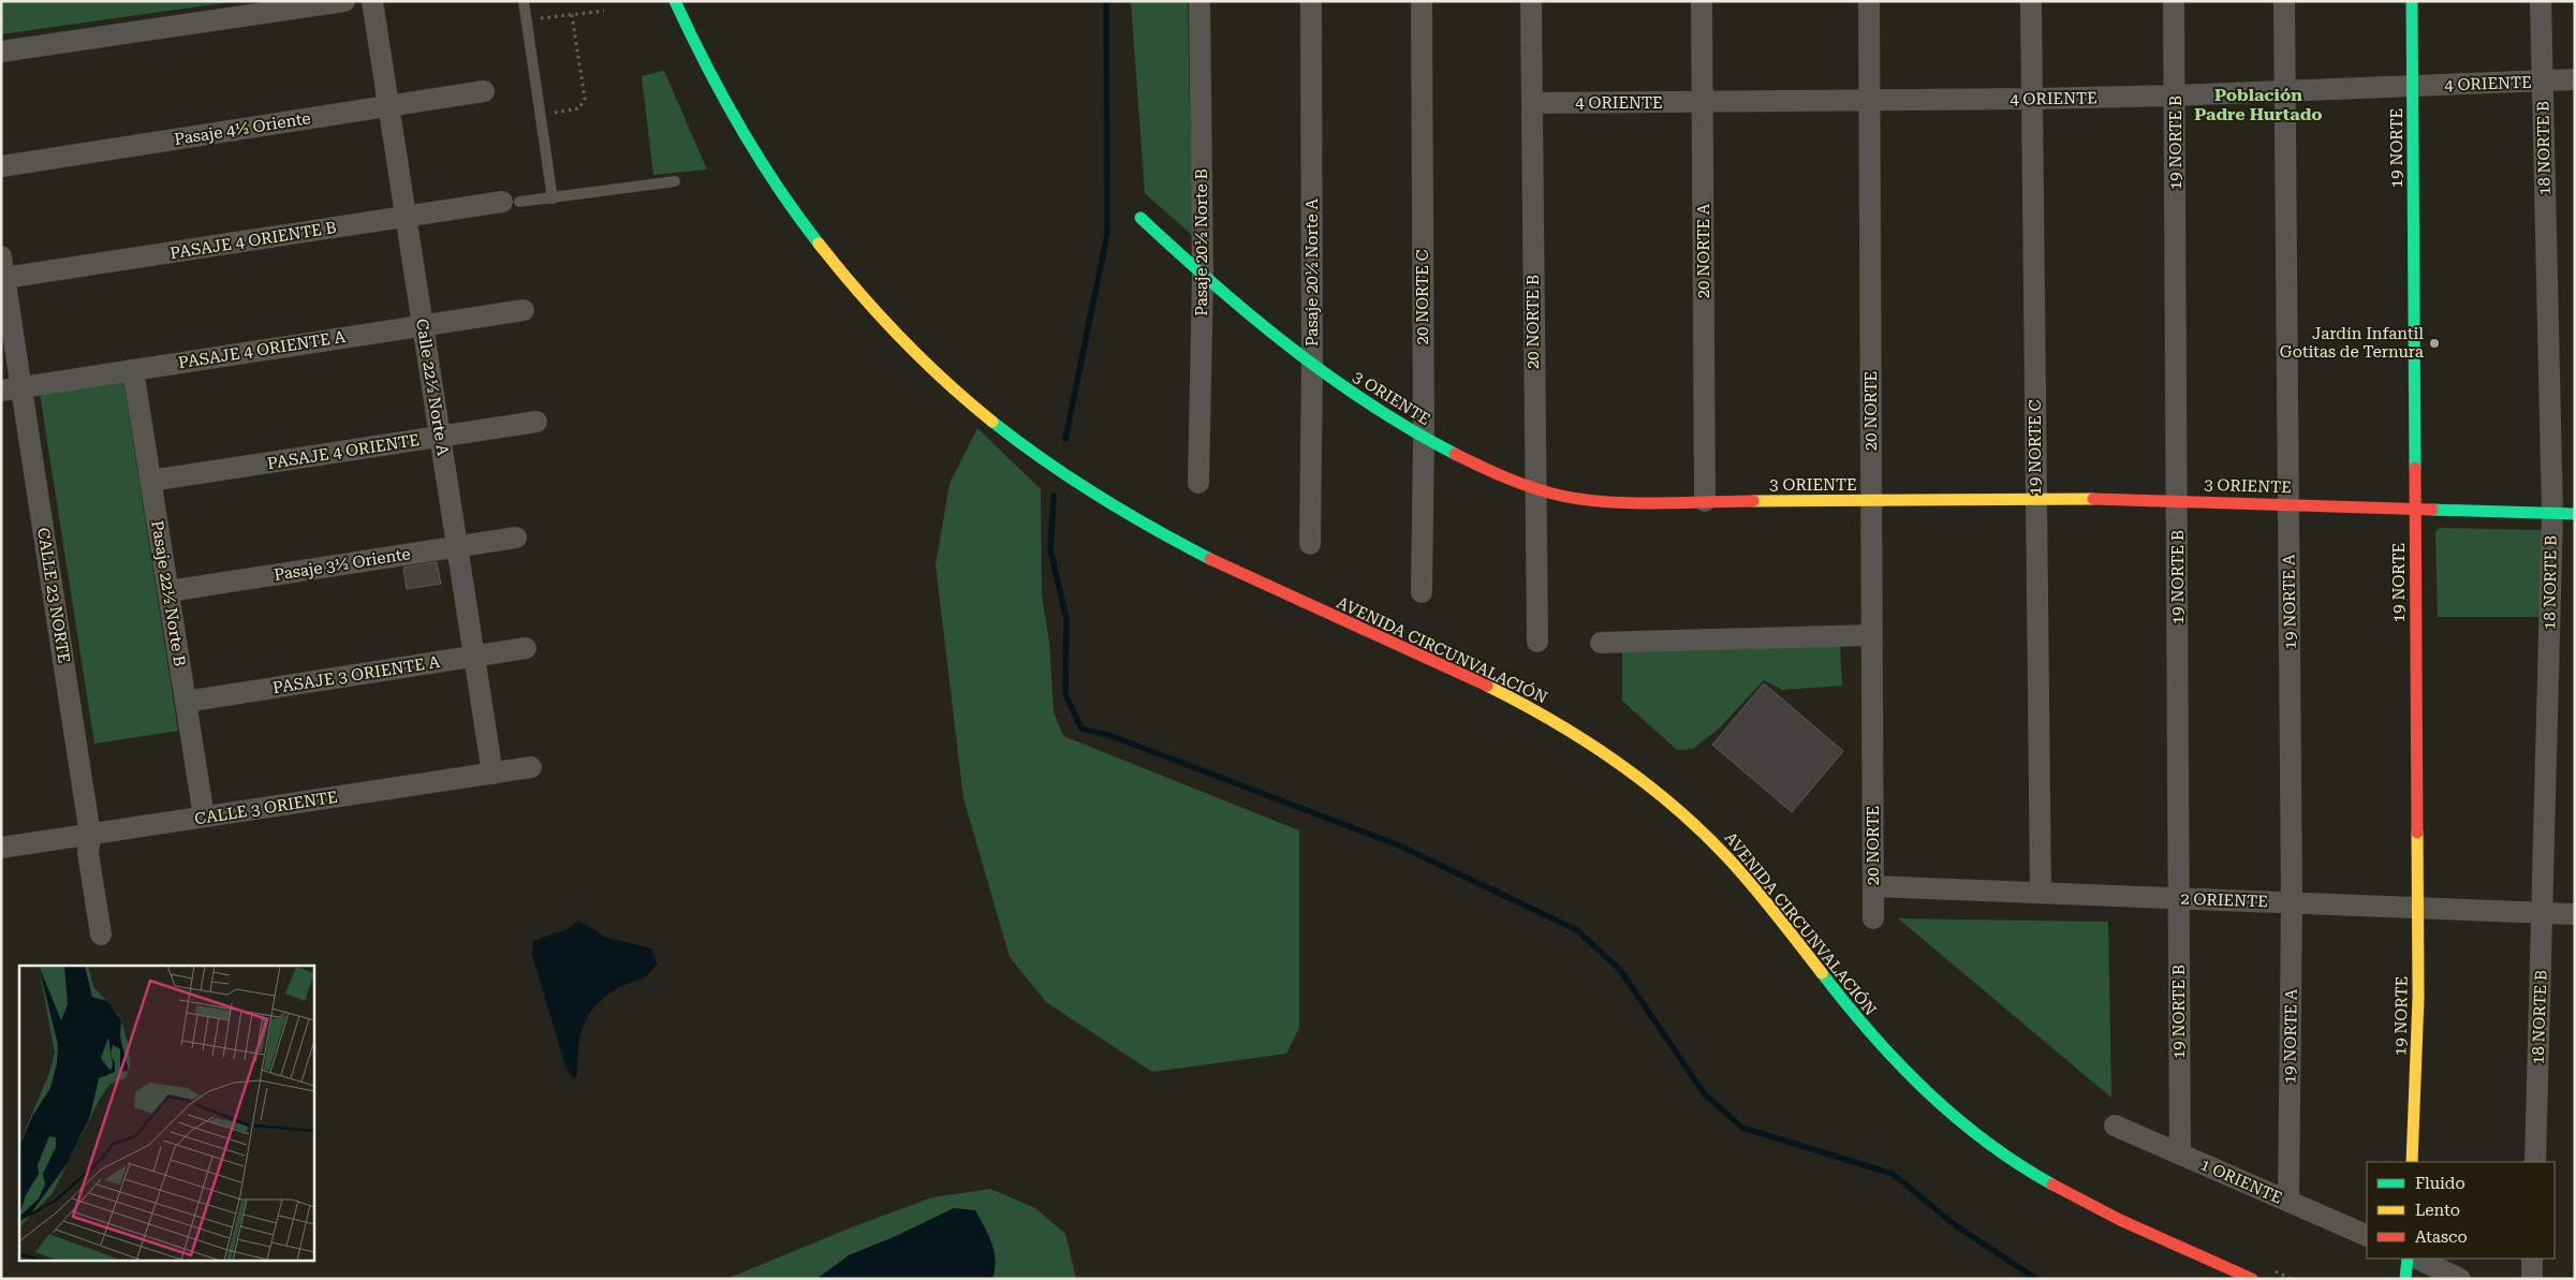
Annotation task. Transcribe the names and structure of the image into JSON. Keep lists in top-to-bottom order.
{
  "streets": {
    "street": [
      "4 ORIENTE",
      "Pasaje 4½ Oriente",
      "19 NORTE B",
      "19 NORTE",
      "18 NORTE B",
      "PASAJE 4 ORIENTE B",
      "Pasaje 20½ Norte B",
      "20 NORTE A",
      "Pasaje 20½ Norte A",
      "20 NORTE C",
      "20 NORTE B",
      "PASAJE 4 ORIENTE A",
      "Calle 22½ Norte A",
      "3 ORIENTE",
      "20 NORTE",
      "19 NORTE C",
      "PASAJE 4 ORIENTE",
      "Pasaje 3½ Oriente",
      "Pasaje 22½ Norte B",
      "CALLE 23 NORTE",
      "19 NORTE A",
      "AVENIDA CIRCUNVALACIÓN",
      "PASAJE 3 ORIENTE A",
      "CALLE 3 ORIENTE",
      "2 ORIENTE",
      "1 ORIENTE"
    ]
  },
  "crossings": [
    ["4 ORIENTE", "19 NORTE B"],
    ["4 ORIENTE", "19 NORTE"],
    ["4 ORIENTE", "18 NORTE B"],
    ["4 ORIENTE", "20 NORTE A"],
    ["4 ORIENTE", "20 NORTE B"],
    ["4 ORIENTE", "20 NORTE"],
    ["4 ORIENTE", "19 NORTE C"],
    ["4 ORIENTE", "19 NORTE A"],
    ["Pasaje 4½ Oriente", "Calle 22½ Norte A"],
    ["19 NORTE B", "3 ORIENTE"],
    ["19 NORTE B", "2 ORIENTE"],
    ["19 NORTE B", "1 ORIENTE"],
    ["19 NORTE", "3 ORIENTE"],
    ["19 NORTE", "2 ORIENTE"],
    ["18 NORTE B", "3 ORIENTE"],
    ["18 NORTE B", "2 ORIENTE"],
    ["PASAJE 4 ORIENTE B", "Calle 22½ Norte A"],
    ["PASAJE 4 ORIENTE B", "CALLE 23 NORTE"],
    ["Pasaje 20½ Norte B", "3 ORIENTE"],
    ["20 NORTE A", "3 ORIENTE"],
    ["Pasaje 20½ Norte A", "3 ORIENTE"],
    ["20 NORTE C", "3 ORIENTE"],
    ["20 NORTE B", "3 ORIENTE"],
    ["PASAJE 4 ORIENTE A", "Calle 22½ Norte A"],
    ["PASAJE 4 ORIENTE A", "Pasaje 22½ Norte B"],
    ["PASAJE 4 ORIENTE A", "CALLE 23 NORTE"],
    ["Calle 22½ Norte A", "PASAJE 4 ORIENTE"],
    ["Calle 22½ Norte A", "Pasaje 3½ Oriente"],
    ["Calle 22½ Norte A", "PASAJE 3 ORIENTE A"],
    ["Calle 22½ Norte A", "CALLE 3 ORIENTE"],
    ["3 ORIENTE", "20 NORTE"],
    ["3 ORIENTE", "19 NORTE C"],
    ["3 ORIENTE", "19 NORTE A"],
    ["20 NORTE", "2 ORIENTE"],
    ["19 NORTE C", "2 ORIENTE"],
    ["PASAJE 4 ORIENTE", "Pasaje 22½ Norte B"],
    ["Pasaje 3½ Oriente", "Pasaje 22½ Norte B"],
    ["Pasaje 22½ Norte B", "PASAJE 3 ORIENTE A"],
    ["Pasaje 22½ Norte B", "CALLE 3 ORIENTE"],
    ["CALLE 23 NORTE", "CALLE 3 ORIENTE"],
    ["19 NORTE A", "2 ORIENTE"],
    ["19 NORTE A", "1 ORIENTE"]
  ],
  "districts": ["Población Padre Hurtado"],
  "places": ["Jardín Infantil Gotitas de Ternura"],
  "legend": ["Fluido", "Lento", "Atasco"]
}
